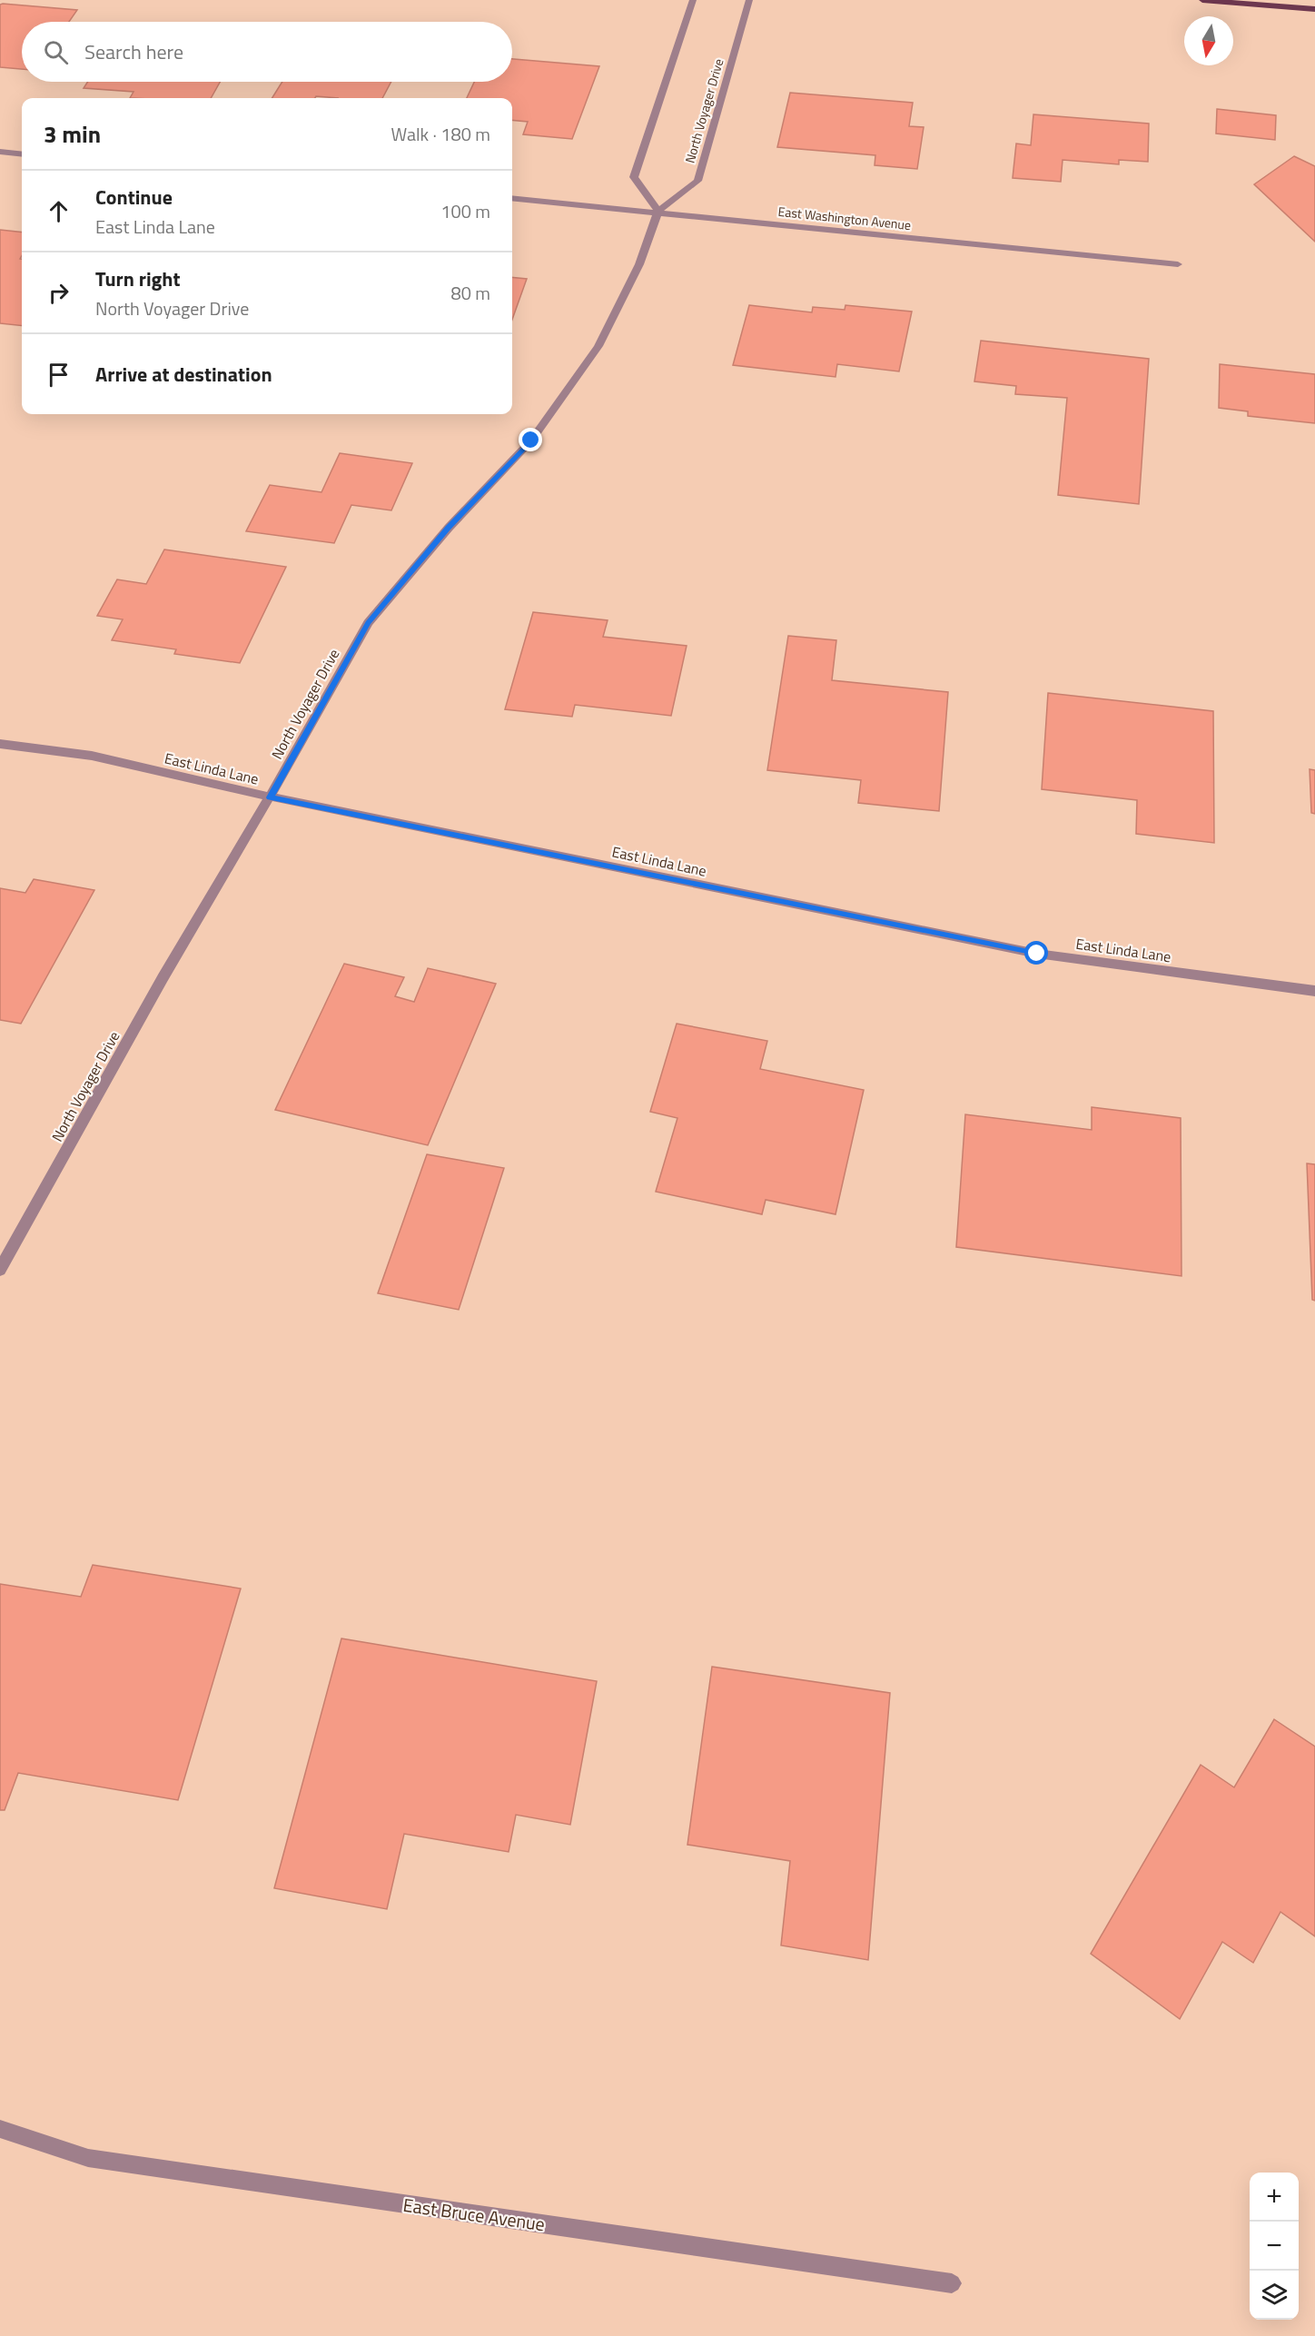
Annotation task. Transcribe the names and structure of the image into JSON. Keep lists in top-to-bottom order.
{
  "streets": {
    "street": [
      "North Voyager Drive",
      "East Washington Avenue",
      "East Linda Lane",
      "East Bruce Avenue"
    ]
  },
  "crossings": [
    ["North Voyager Drive", "East Washington Avenue"],
    ["North Voyager Drive", "East Linda Lane"]
  ],
  "north": "bottom",
  "page": {
    "search": "Search here",
    "heading": ["3 min", "Walk · 180 m"],
    "list": [
      ["Continue", "East Linda Lane", "100 m"],
      ["Turn right", "North Voyager Drive", "80 m"],
      "Arrive at destination"
    ],
    "map_buttons": ["+", "−"]
  }
}
